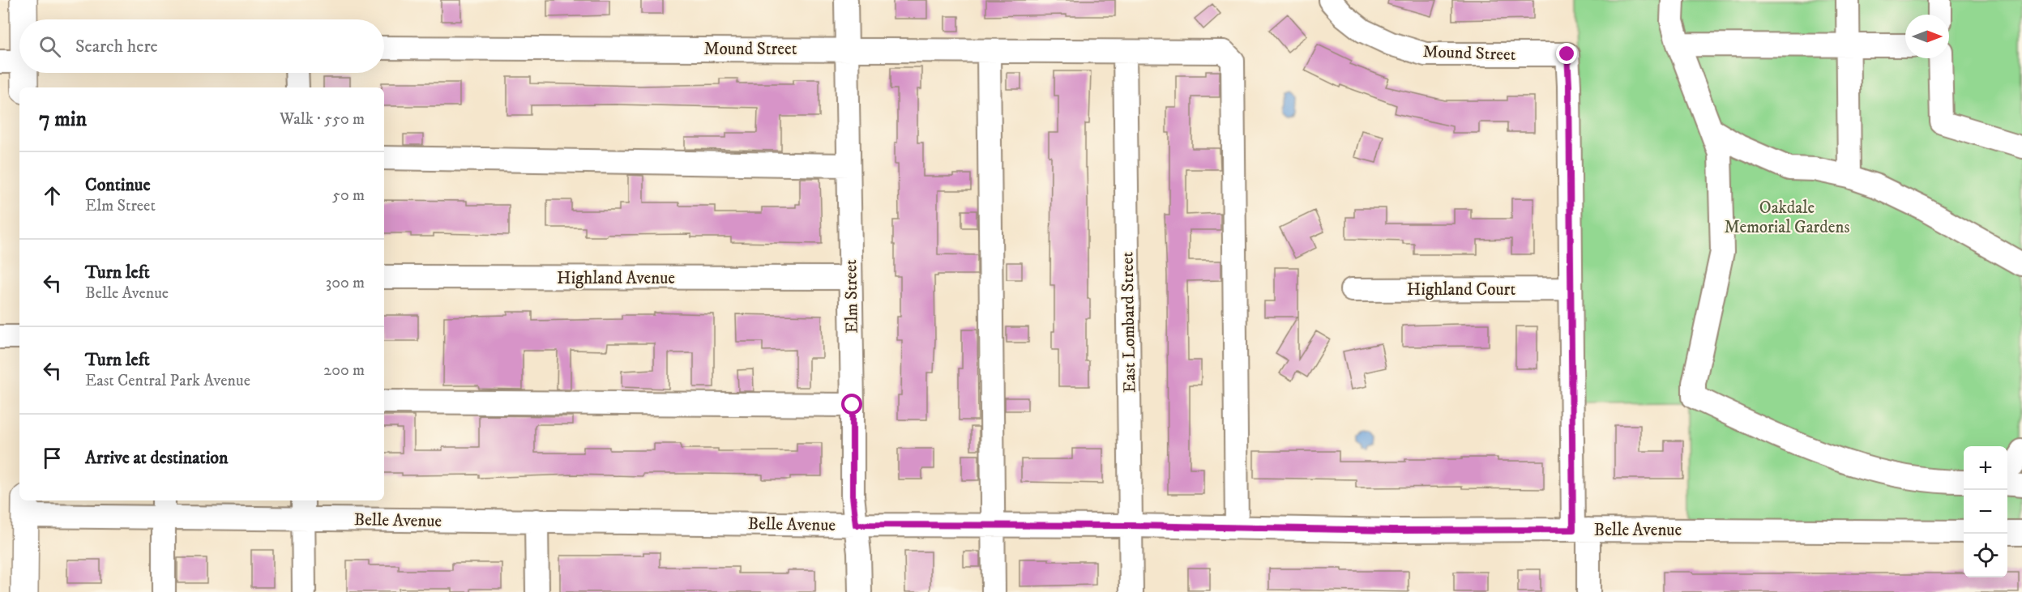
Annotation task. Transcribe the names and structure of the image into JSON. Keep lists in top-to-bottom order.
{
  "streets": {
    "street": [
      "Mound Street",
      "Highland Avenue",
      "Highland Court",
      "Elm Street",
      "East Lombard Street",
      "Belle Avenue"
    ]
  },
  "crossings": [
    ["Mound Street", "Highland Court"],
    ["Mound Street", "Elm Street"],
    ["Mound Street", "East Lombard Street"],
    ["Mound Street", "Belle Avenue"],
    ["Highland Avenue", "Elm Street"],
    ["Elm Street", "Belle Avenue"],
    ["East Lombard Street", "Belle Avenue"]
  ],
  "parks": ["Oakdale Memorial Gardens"],
  "north": "right",
  "page": {
    "search": "Search here",
    "heading": ["7 min", "Walk · 550 m"],
    "list": [
      ["Continue", "Elm Street", "50 m"],
      ["Turn left", "Belle Avenue", "300 m"],
      ["Turn left", "East Central Park Avenue", "200 m"],
      "Arrive at destination"
    ],
    "map_buttons": ["+", "−"]
  }
}
